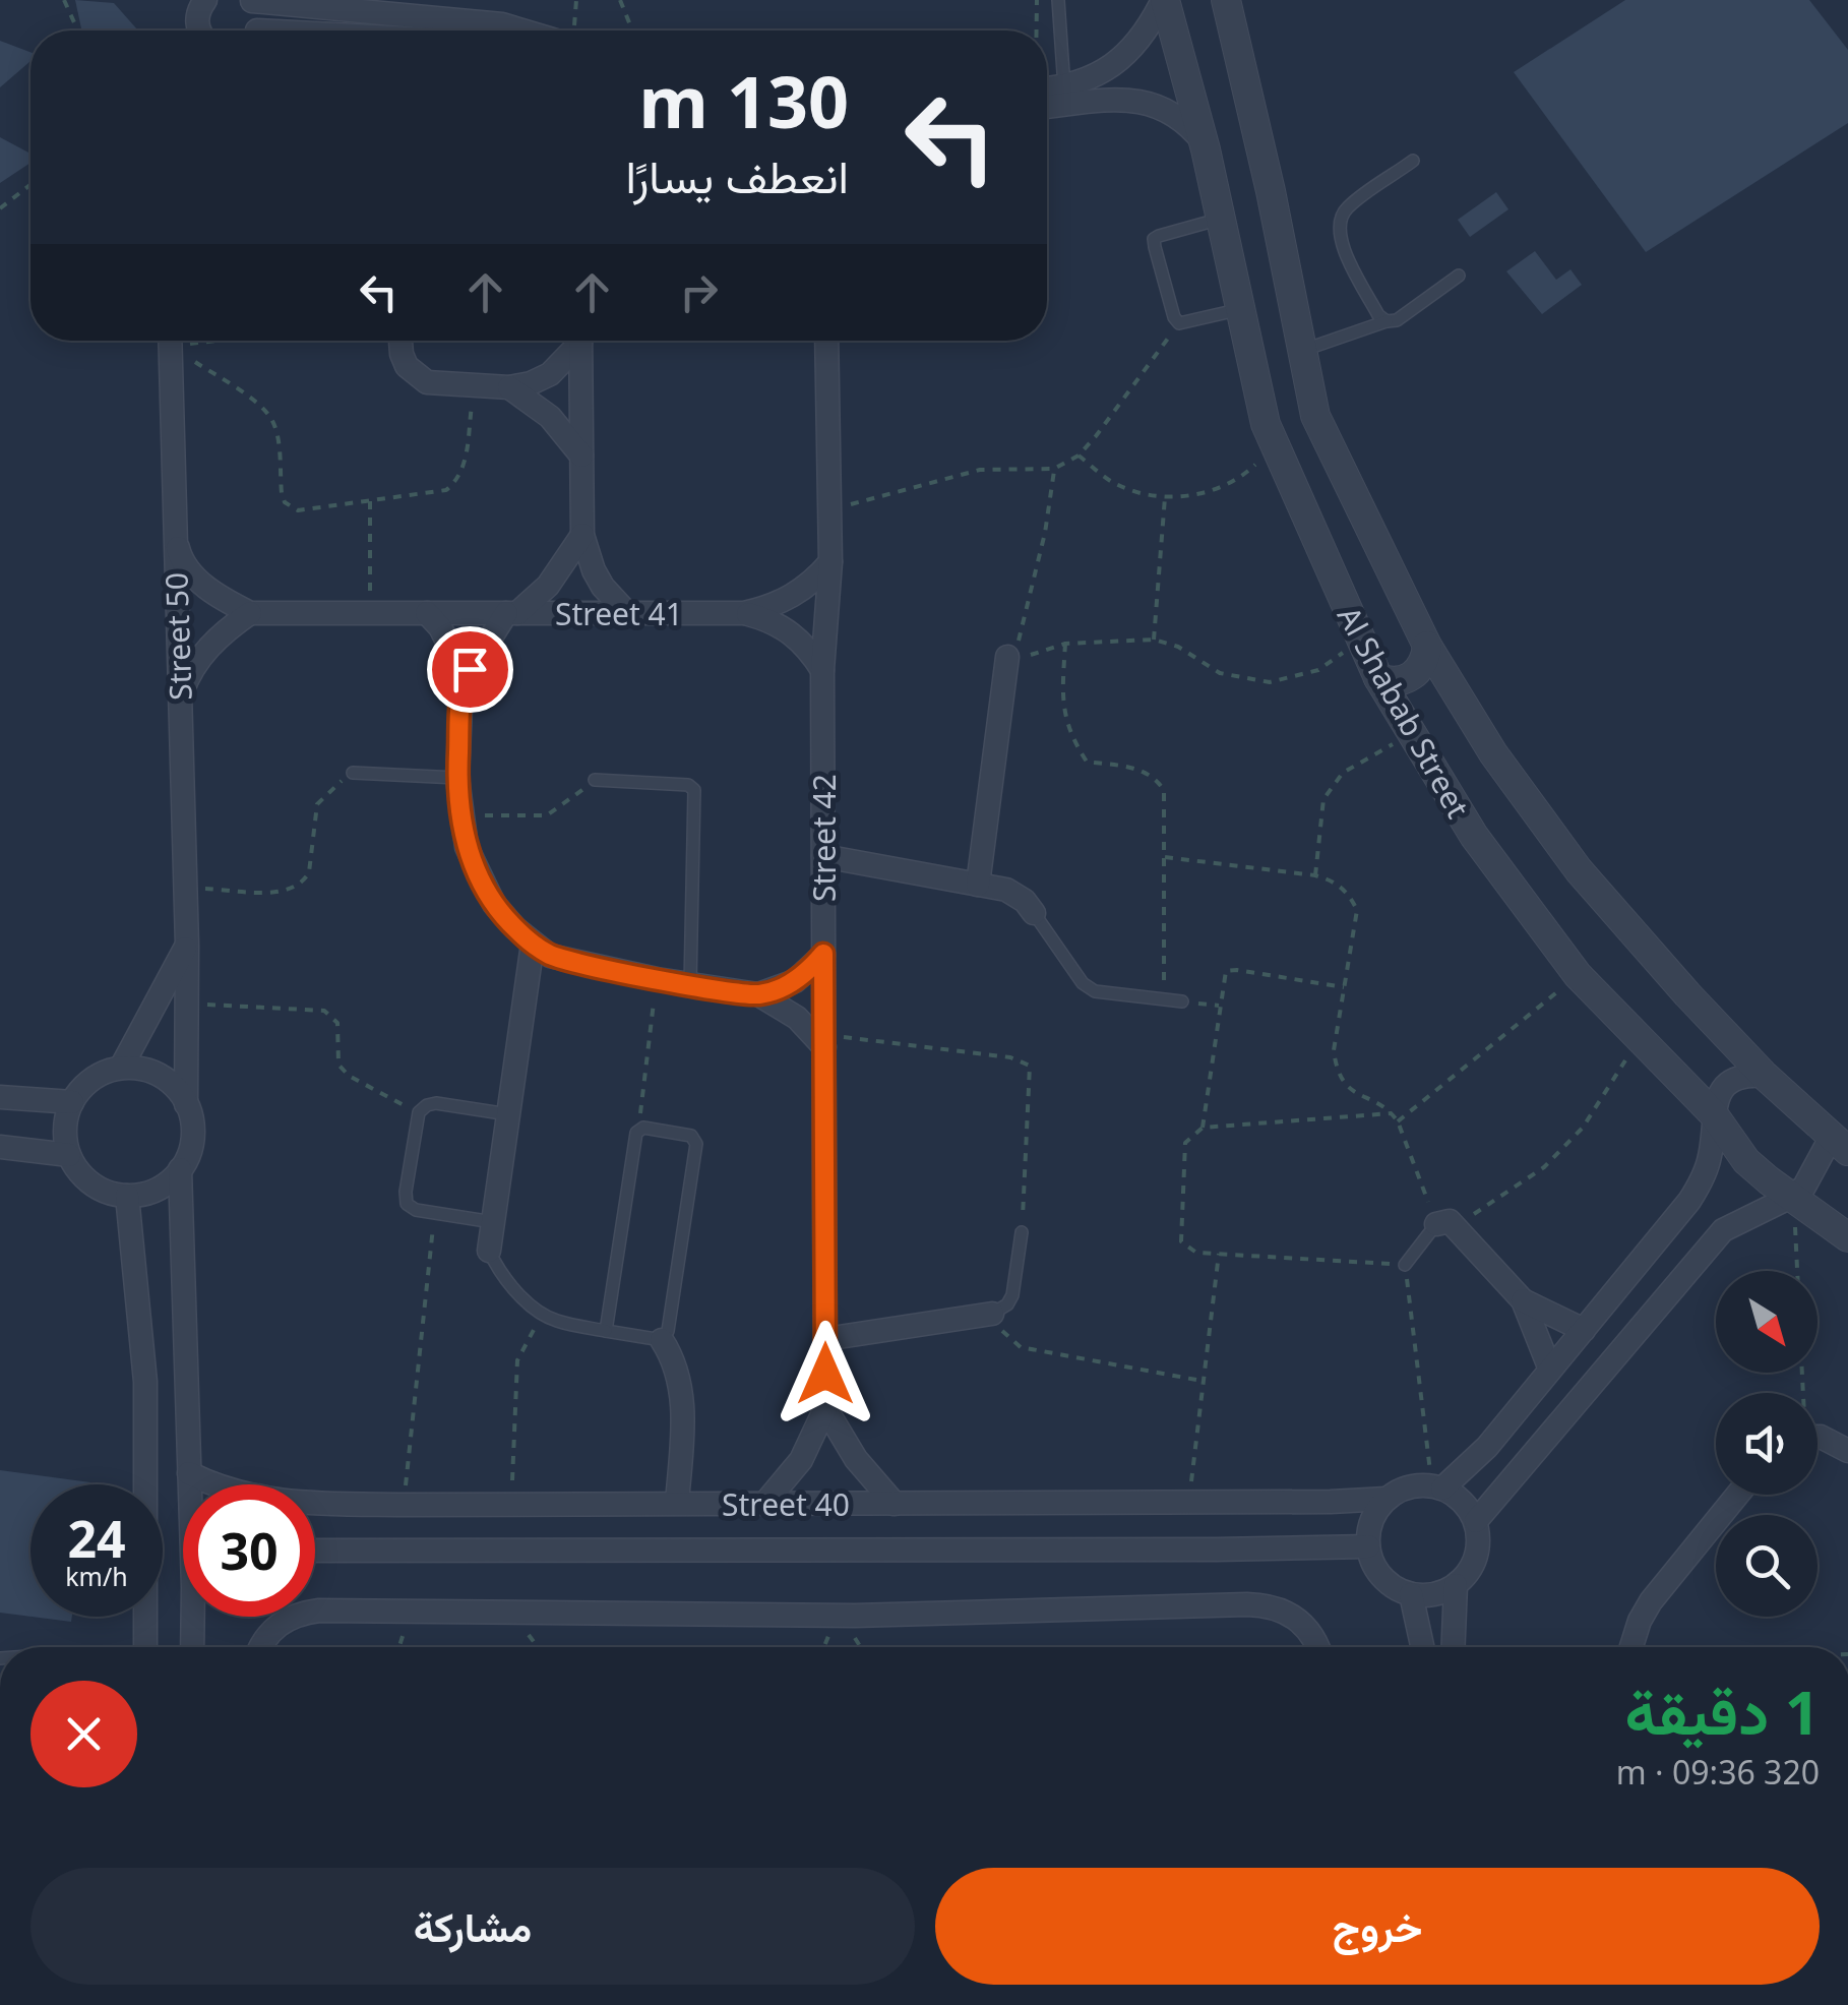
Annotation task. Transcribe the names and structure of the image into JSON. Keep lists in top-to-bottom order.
{
  "streets": {
    "street": [
      "Street 41",
      "Street 50",
      "Al Shabab Street",
      "Street 42",
      "Street 40"
    ]
  },
  "crossings": [
    ["Street 41", "Street 42"],
    ["Street 42", "Street 40"]
  ],
  "north": "bottom right",
  "page": {
    "turn": ["130 m", "انعطف يسارًا"],
    "speed": "24 km/h",
    "limit": "30",
    "heading": ["1 دقيقة", "320 m · 09:36"],
    "buttons": ["خروج", "مشاركة"]
  }
}
